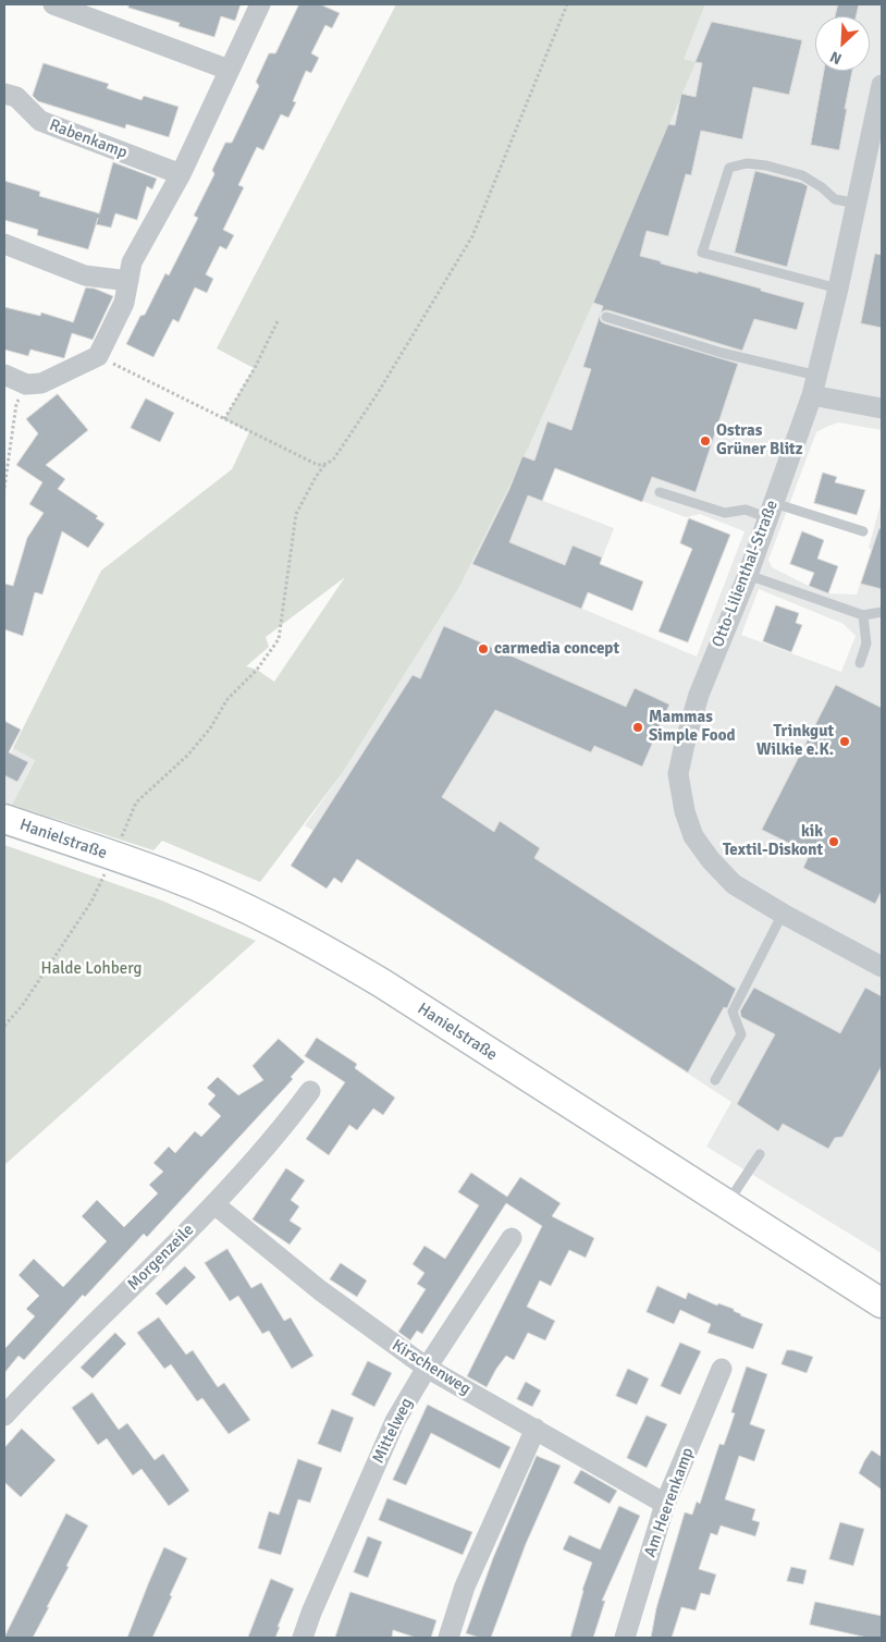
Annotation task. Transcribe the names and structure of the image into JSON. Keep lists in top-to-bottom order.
{
  "streets": {
    "main road": ["Hanielstraße"],
    "street": [
      "Rabenkamp",
      "Otto-Lilienthal-Straße",
      "Morgenzeile",
      "Kirschenweg",
      "Mittelweg",
      "Am Heerenkamp"
    ]
  },
  "crossings": [
    ["Morgenzeile", "Kirschenweg"],
    ["Kirschenweg", "Mittelweg"],
    ["Kirschenweg", "Am Heerenkamp"]
  ],
  "parks": ["Halde Lohberg"],
  "places": [
    "Ostras Grüner Blitz",
    "carmedia concept",
    "Mammas Simple Food",
    "Trinkgut Wilkie e.K.",
    "kik Textil-Diskont"
  ],
  "north": "bottom left"
}
